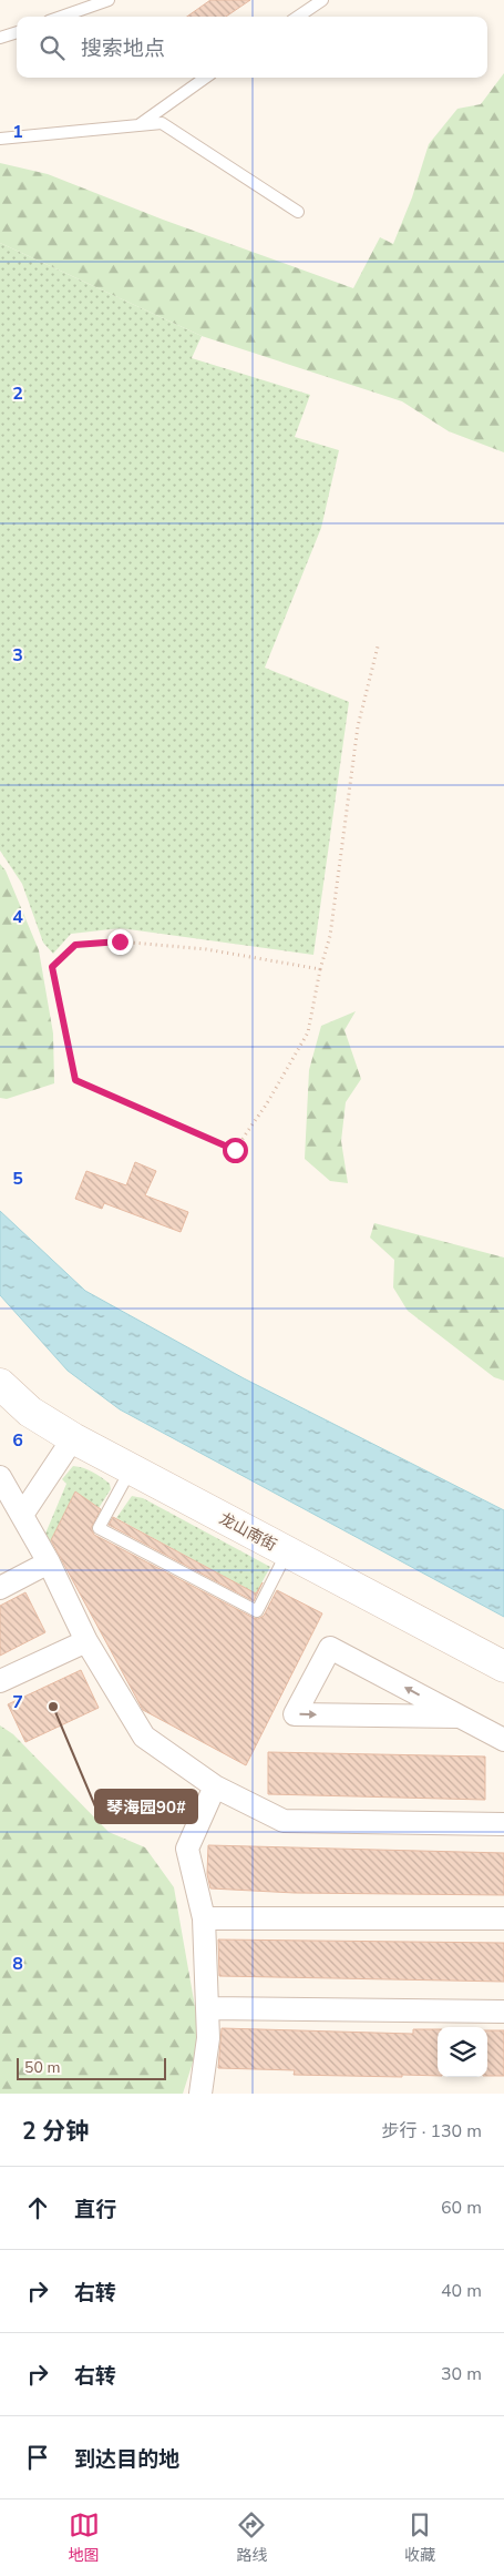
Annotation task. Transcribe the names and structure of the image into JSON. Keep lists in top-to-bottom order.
{
  "streets": {
    "street": ["龙山南街"]
  },
  "places": ["琴海园90#"],
  "scale_bar": "50 m",
  "page": {
    "search": "搜索地点",
    "scale": "50 m",
    "heading": ["2 分钟", "步行 · 130 m"],
    "list": [
      ["直行", "60 m"],
      ["右转", "40 m"],
      ["右转", "30 m"],
      "到达目的地"
    ],
    "nav": ["地图", "路线", "收藏"]
  },
  "grid": {
    "rows": [
      "1",
      "2",
      "3",
      "4",
      "5",
      "6",
      "7",
      "8"
    ]
  }
}
